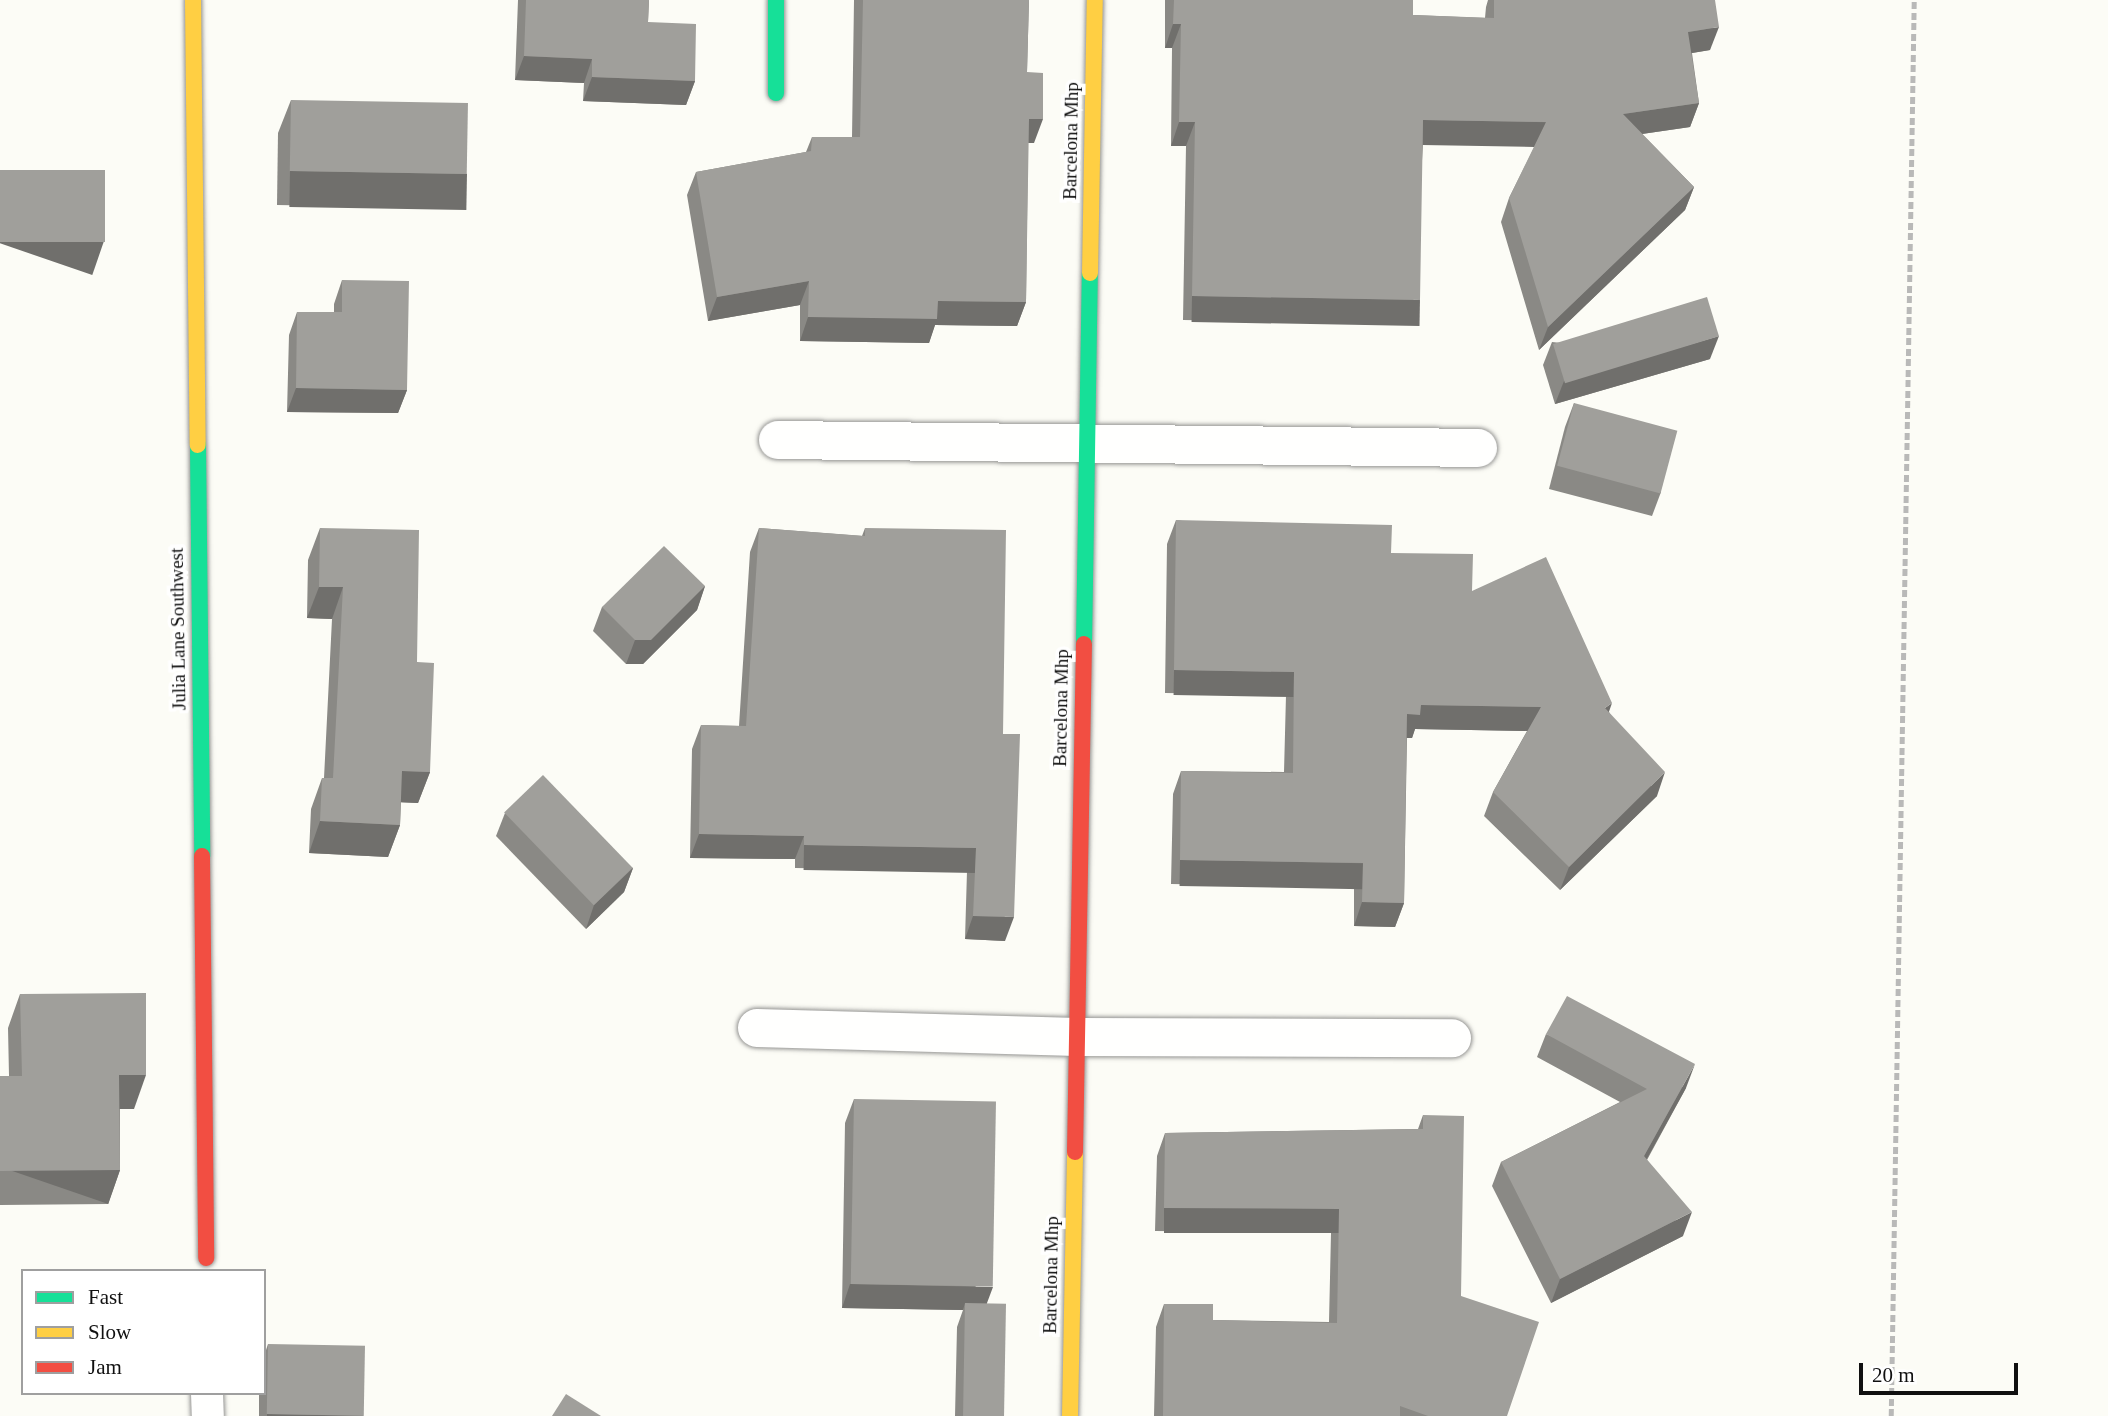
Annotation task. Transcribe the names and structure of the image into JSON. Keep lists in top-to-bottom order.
{
  "streets": {
    "street": ["Barcelona Mhp", "Julia Lane Southwest"]
  },
  "legend": ["Fast", "Slow", "Jam"],
  "scale_bar": "20 m"
}
